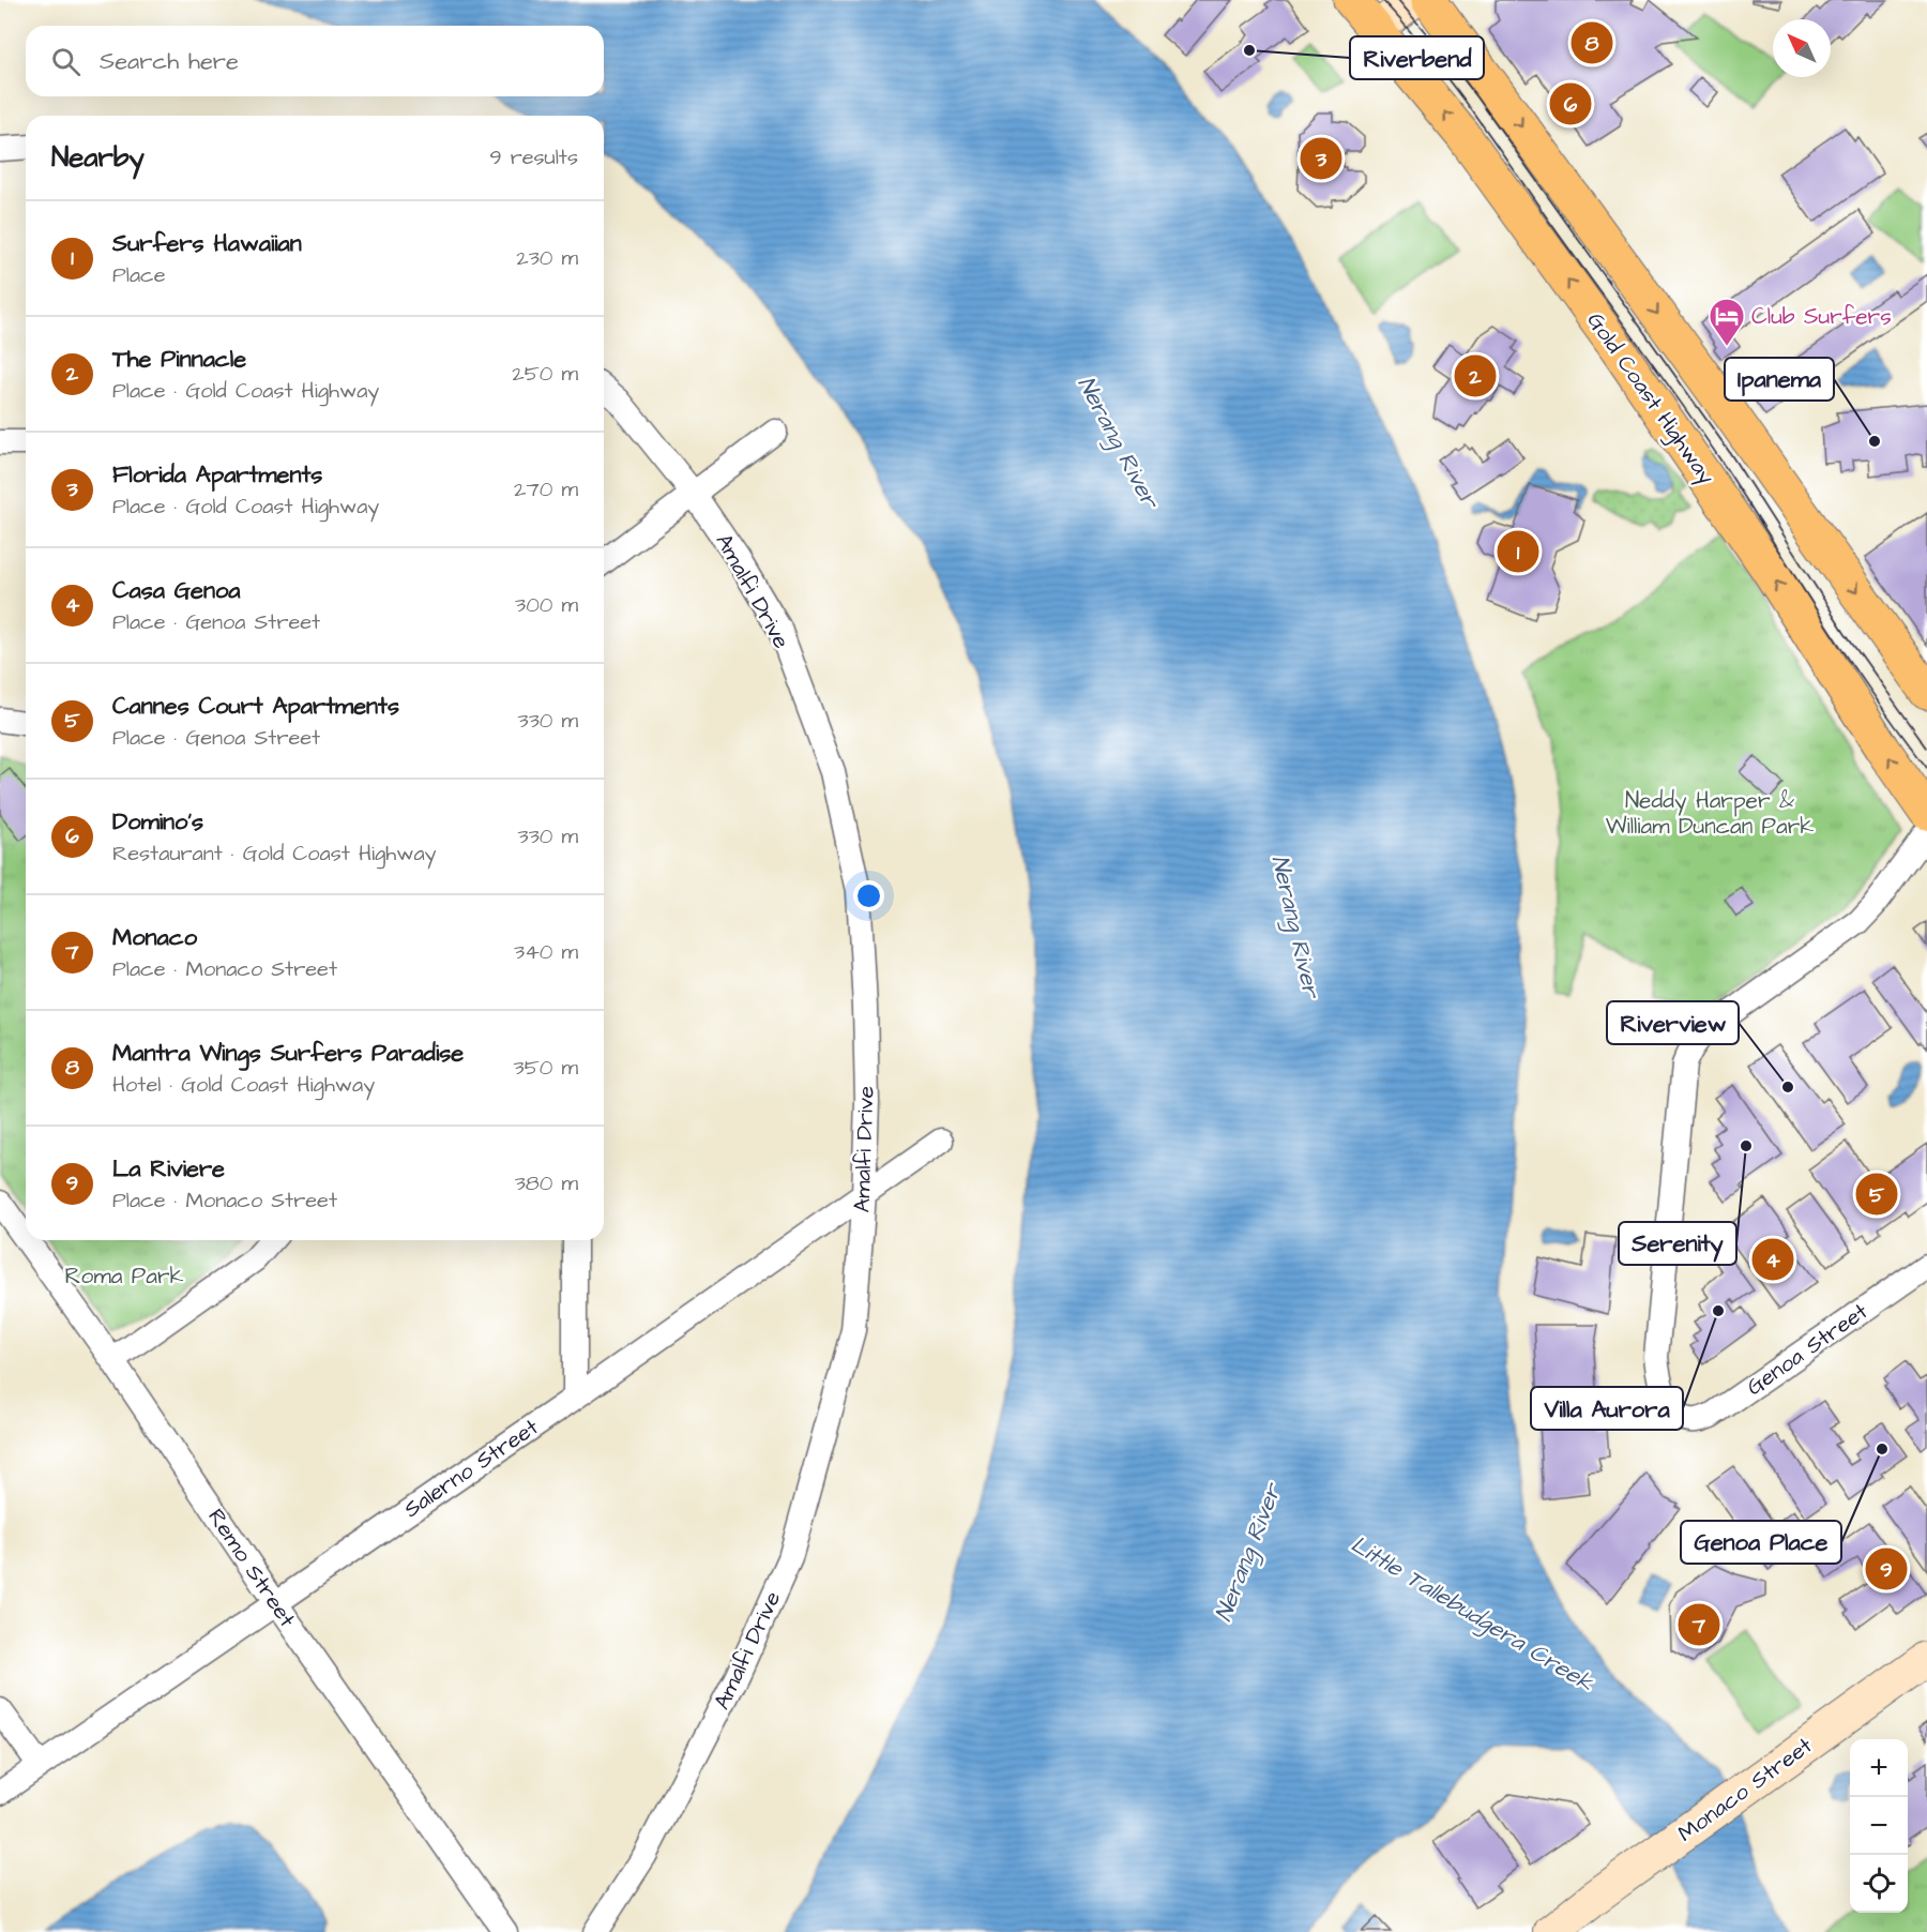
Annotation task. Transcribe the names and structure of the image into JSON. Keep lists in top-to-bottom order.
{
  "streets": {
    "highway": ["Gold Coast Highway"],
    "street": [
      "Amalfi Drive",
      "Genoa Street",
      "Salerno Street",
      "Remo Street",
      "Monaco Street"
    ]
  },
  "crossings": [
    ["Amalfi Drive", "Salerno Street"],
    ["Salerno Street", "Remo Street"]
  ],
  "water": ["Nerang River", "Little Tallebudgera Creek"],
  "parks": ["Neddy Harper & William Duncan Park", "Roma Park"],
  "places": {
    "other": [
      "Riverbend",
      "Ipanema",
      "Riverview",
      "Serenity",
      "Villa Aurora",
      "Genoa Place"
    ],
    "hotel": ["Club Surfers"]
  },
  "north": "top left",
  "page": {
    "pins": [
      "8",
      "6",
      "3",
      "2",
      "1",
      "5",
      "4",
      "9",
      "7"
    ],
    "search": "Search here",
    "heading": ["Nearby", "9 results"],
    "list": [
      {
        "mark": "1",
        "name": "Surfers Hawaiian",
        "note": "Place",
        "value": "230 m"
      },
      {
        "mark": "2",
        "name": "The Pinnacle",
        "note": "Place · Gold Coast Highway",
        "value": "250 m"
      },
      {
        "mark": "3",
        "name": "Florida Apartments",
        "note": "Place · Gold Coast Highway",
        "value": "270 m"
      },
      {
        "mark": "4",
        "name": "Casa Genoa",
        "note": "Place · Genoa Street",
        "value": "300 m"
      },
      {
        "mark": "5",
        "name": "Cannes Court Apartments",
        "note": "Place · Genoa Street",
        "value": "330 m"
      },
      {
        "mark": "6",
        "name": "Domino's",
        "note": "Restaurant · Gold Coast Highway",
        "value": "330 m"
      },
      {
        "mark": "7",
        "name": "Monaco",
        "note": "Place · Monaco Street",
        "value": "340 m"
      },
      {
        "mark": "8",
        "name": "Mantra Wings Surfers Paradise",
        "note": "Hotel · Gold Coast Highway",
        "value": "350 m"
      },
      {
        "mark": "9",
        "name": "La Riviere",
        "note": "Place · Monaco Street",
        "value": "380 m"
      }
    ],
    "map_buttons": ["+", "−"]
  }
}
